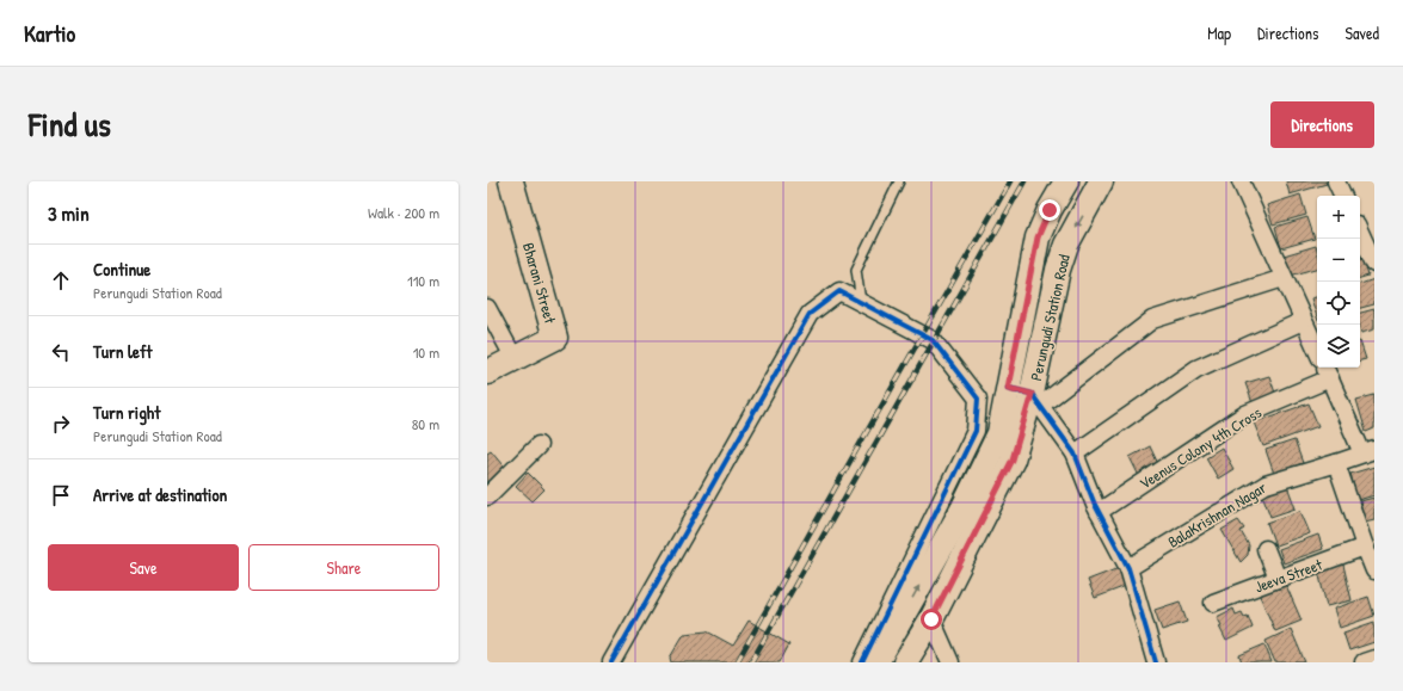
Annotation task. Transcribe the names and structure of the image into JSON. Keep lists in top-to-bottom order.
{
  "streets": {
    "street": [
      "Bharani Street",
      "Perungudi Station Road",
      "Veenus Colony 4th Cross",
      "BalaKrishnan Nagar",
      "Jeeva Street"
    ]
  },
  "page": {
    "header": "Kartio",
    "nav": ["Map", "Directions", "Saved"],
    "title": "Find us",
    "buttons": [
      "Directions",
      ["Save", "Share"]
    ],
    "heading": ["3 min", "Walk · 200 m"],
    "map_buttons": ["+", "−"],
    "list": [
      ["Continue", "Perungudi Station Road", "110 m"],
      ["Turn left", "10 m"],
      ["Turn right", "Perungudi Station Road", "80 m"],
      "Arrive at destination"
    ]
  }
}
